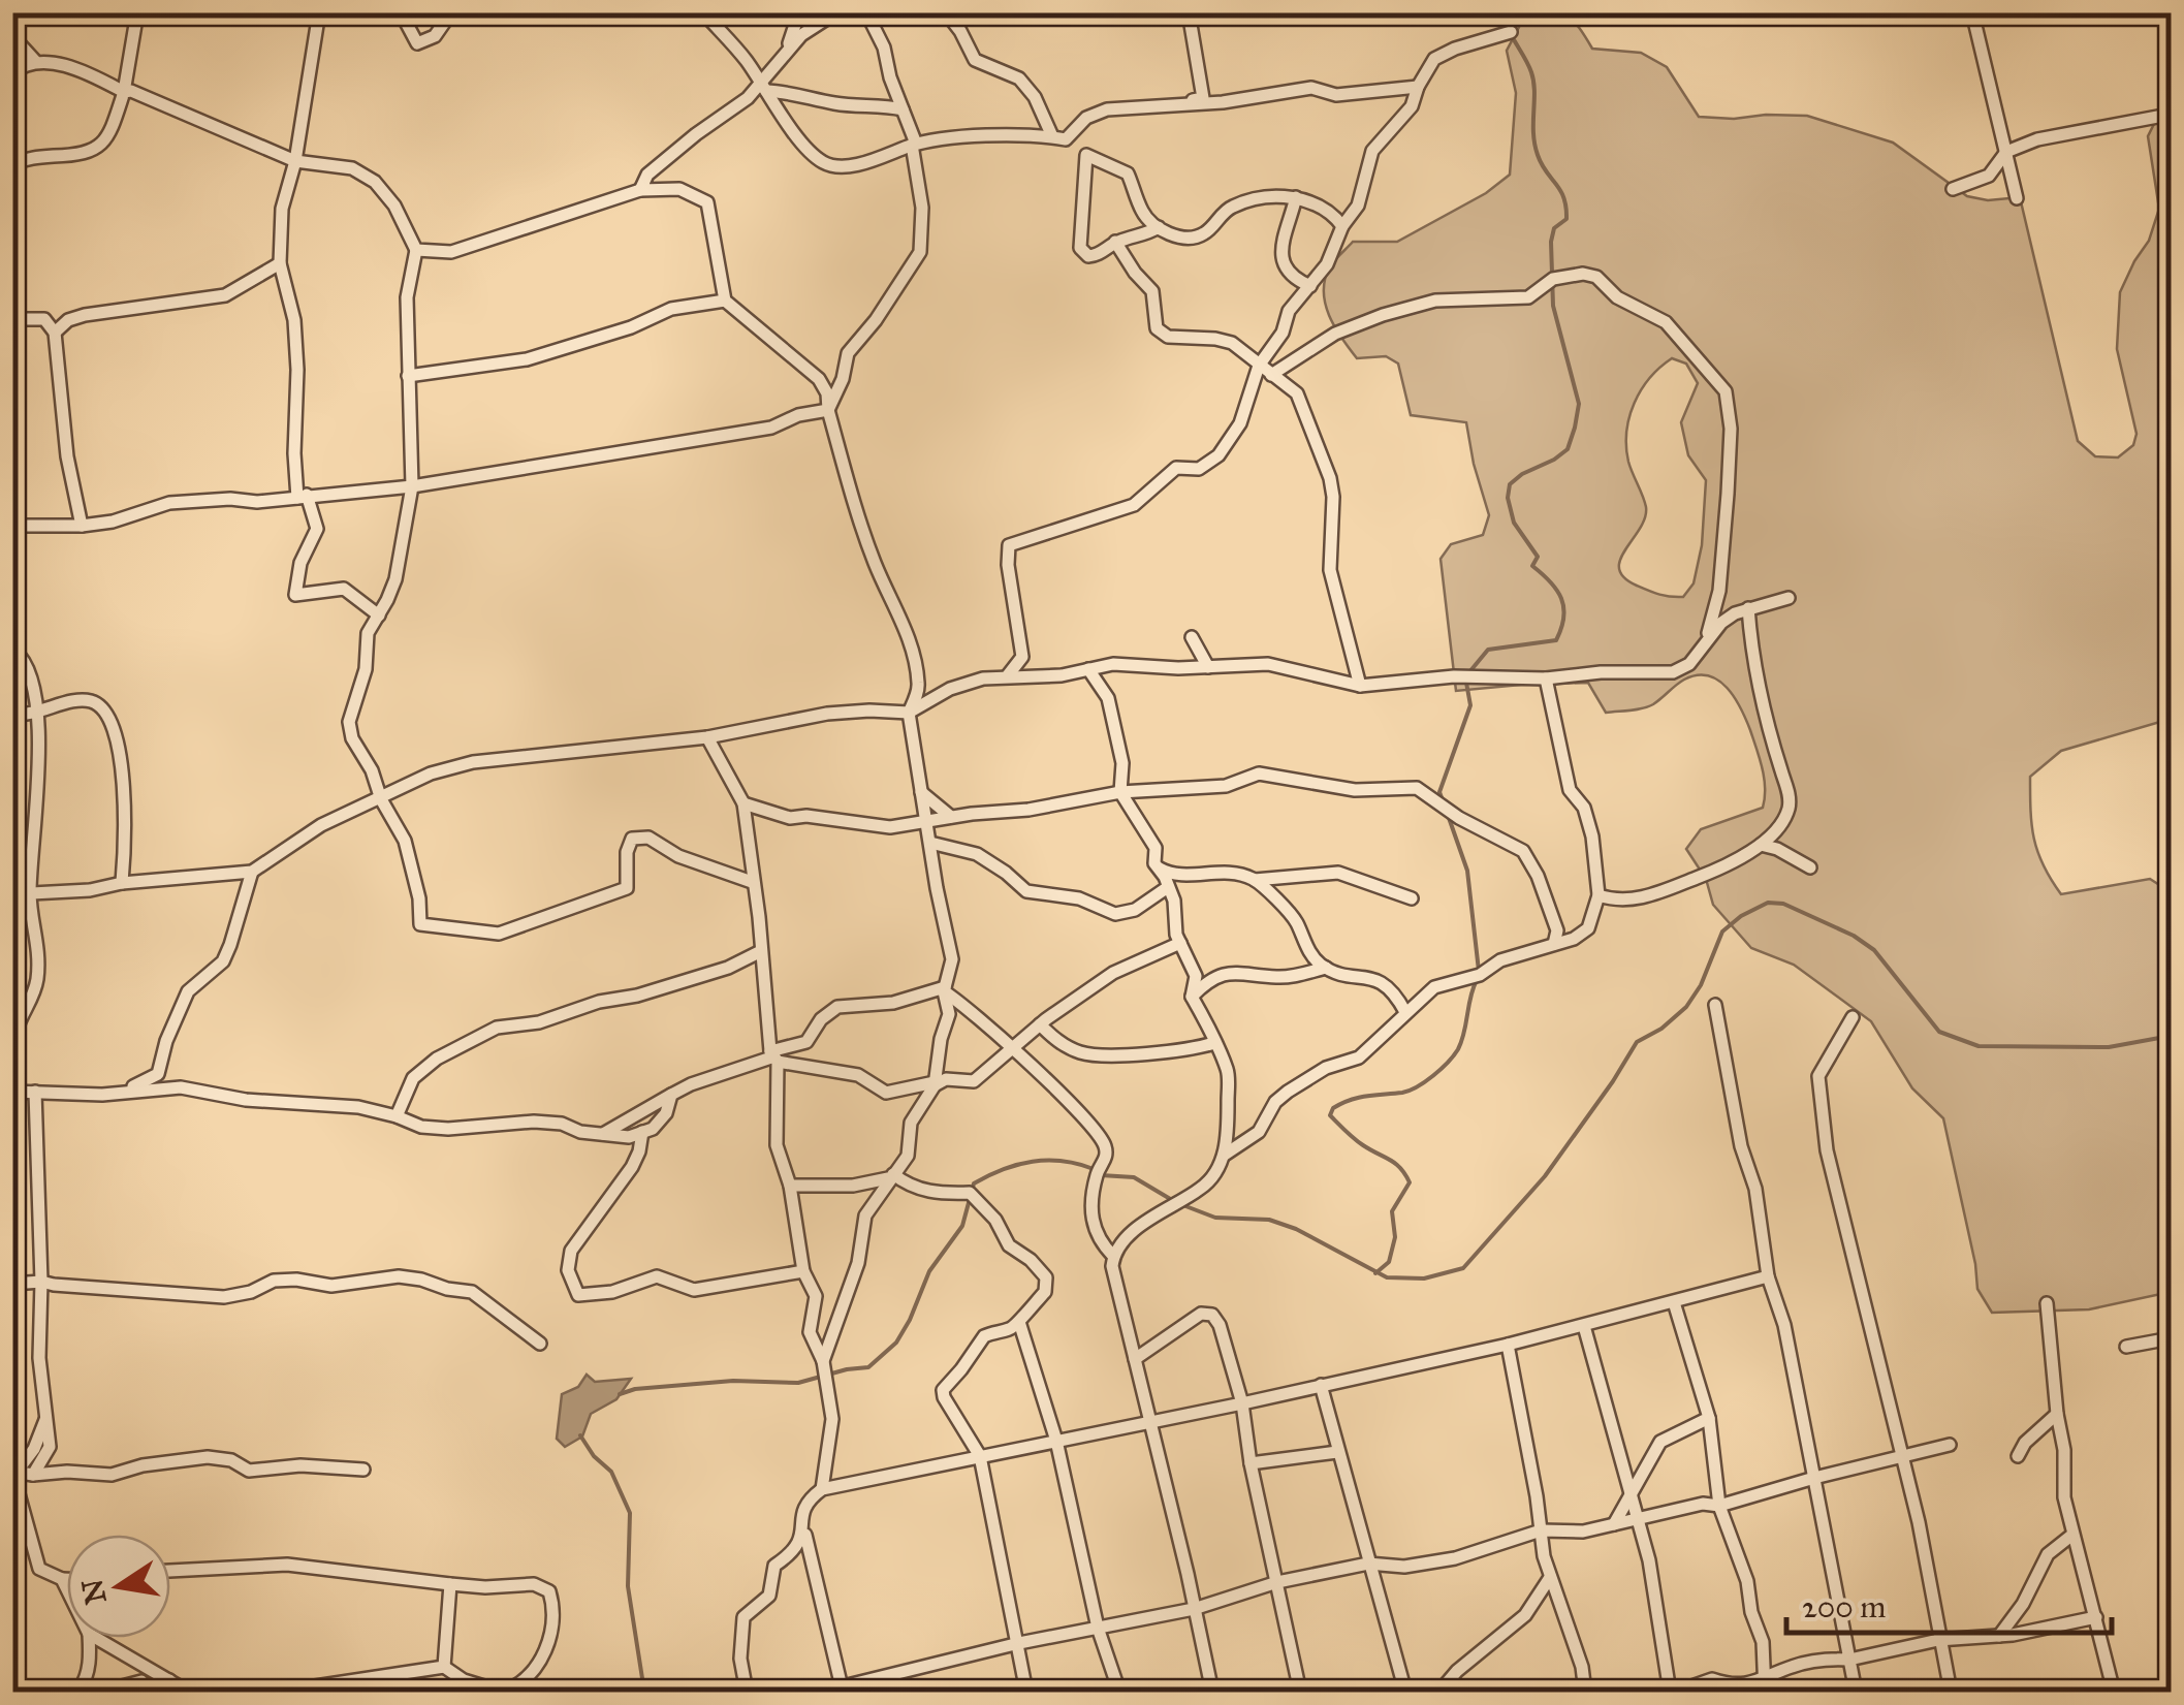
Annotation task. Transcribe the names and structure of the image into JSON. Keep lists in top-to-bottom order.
{
  "scale_bar": "200 m",
  "north": "left"
}
